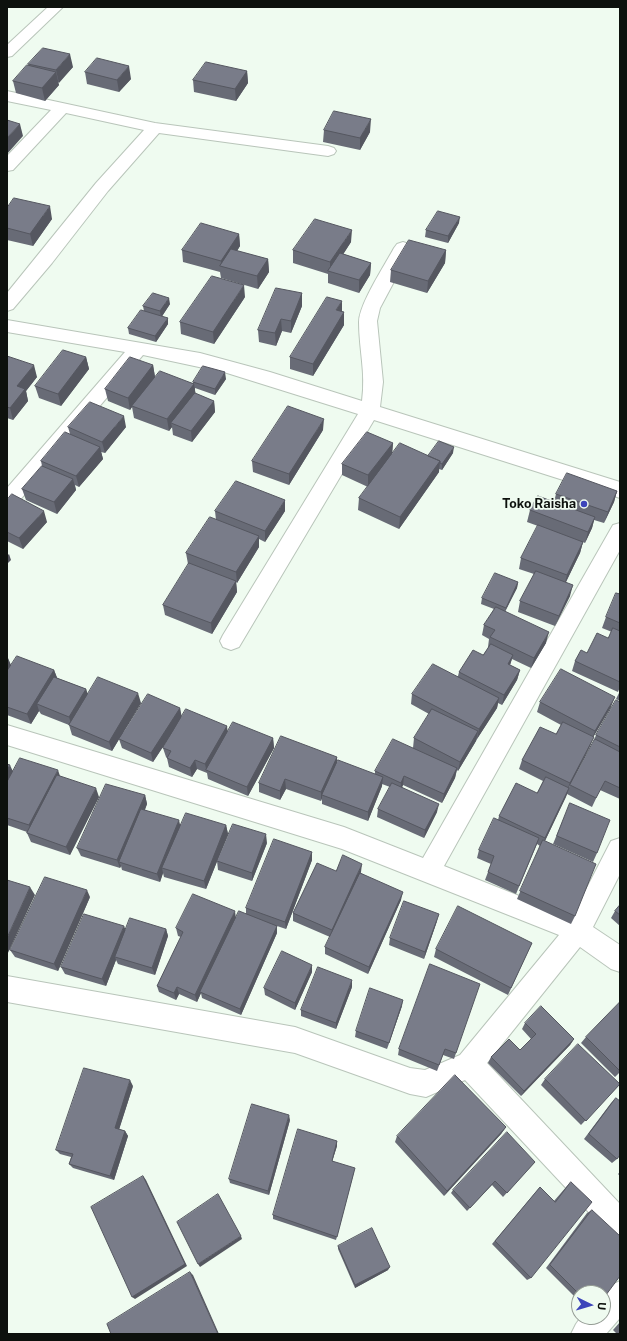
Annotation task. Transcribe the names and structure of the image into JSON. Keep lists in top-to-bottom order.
{
  "places": ["Toko Raisha"],
  "north": "right"
}
